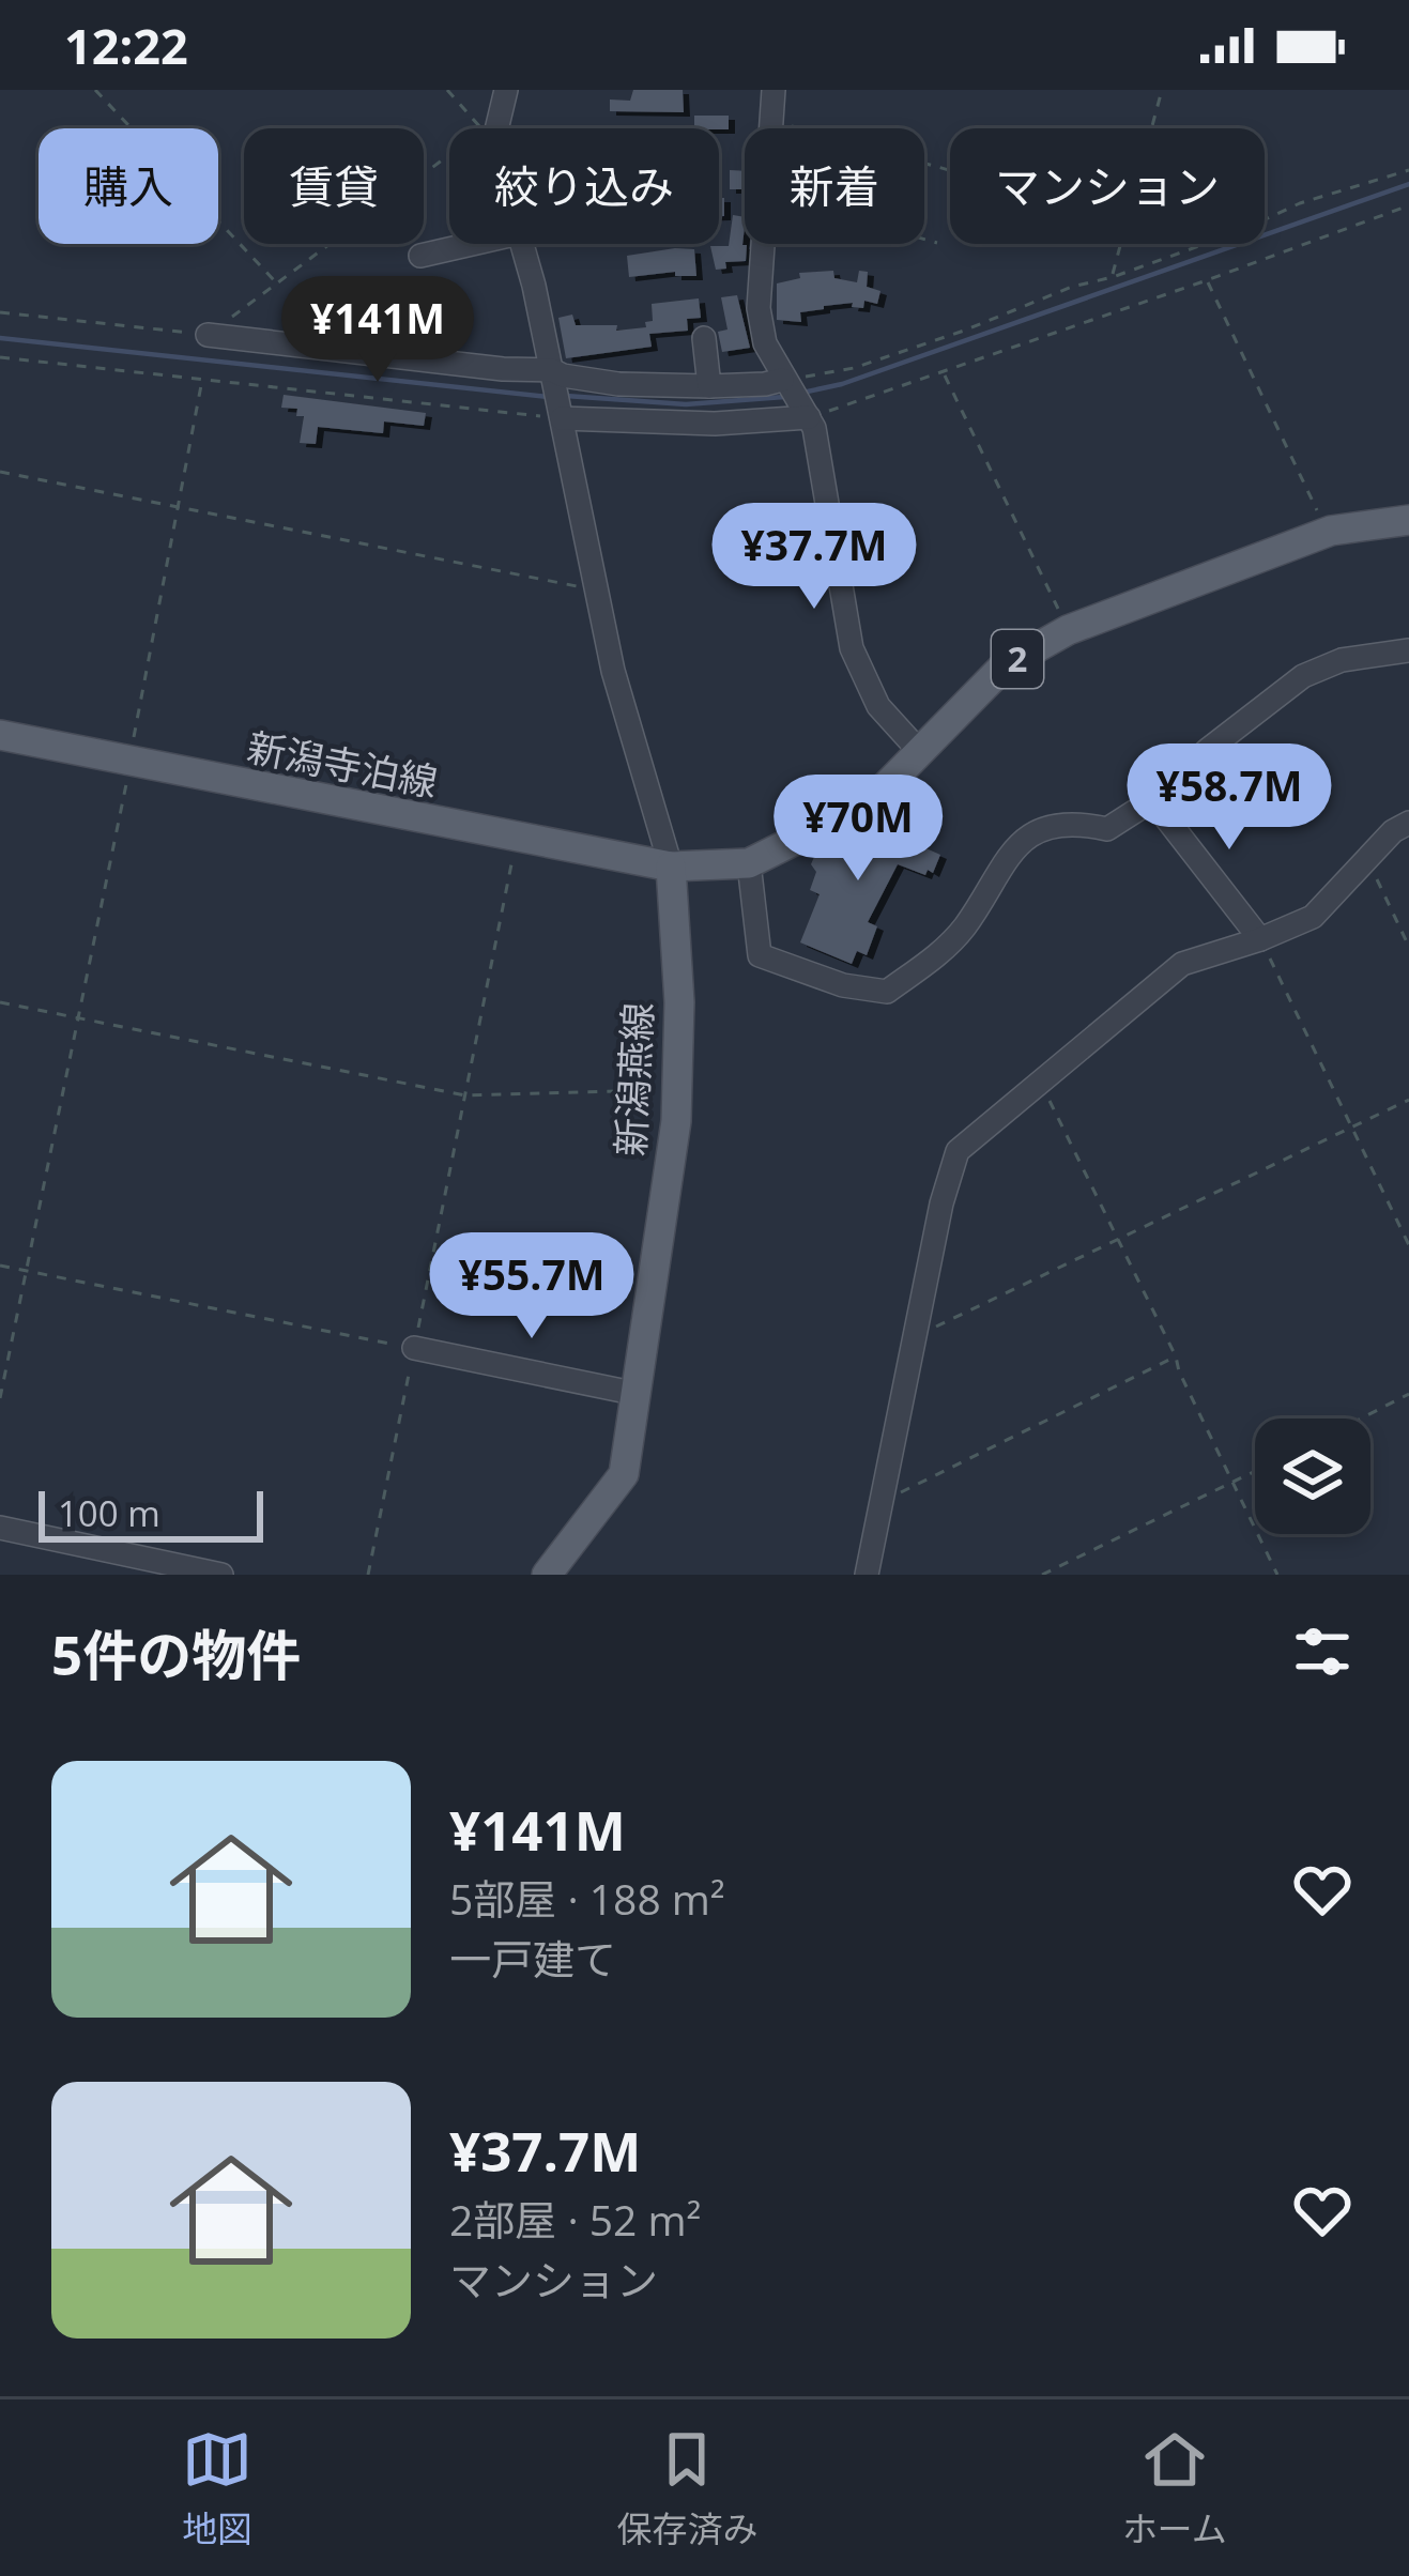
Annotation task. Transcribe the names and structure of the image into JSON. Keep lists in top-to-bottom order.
{
  "streets": {
    "main road": ["2", "新潟寺泊線", "新潟燕線"]
  },
  "crossings": [
    ["2", "新潟寺泊線"],
    ["2", "新潟燕線"],
    ["新潟寺泊線", "新潟燕線"]
  ],
  "scale_bar": "100 m",
  "page": {
    "status": "12:22",
    "chip": [
      "購入",
      "賃貸",
      "絞り込み",
      "新着",
      "マンション"
    ],
    "price": [
      "¥141M",
      "¥37.7M",
      "¥58.7M",
      "¥70M",
      "¥55.7M"
    ],
    "scale": "100 m",
    "heading": "5件の物件",
    "list": [
      {
        "name": "¥141M",
        "note": "5部屋 · 188 m² · 一戸建て"
      },
      {
        "name": "¥37.7M",
        "note": "2部屋 · 52 m² · マンション"
      }
    ],
    "tabs": ["地図", "保存済み", "ホーム"]
  }
}
